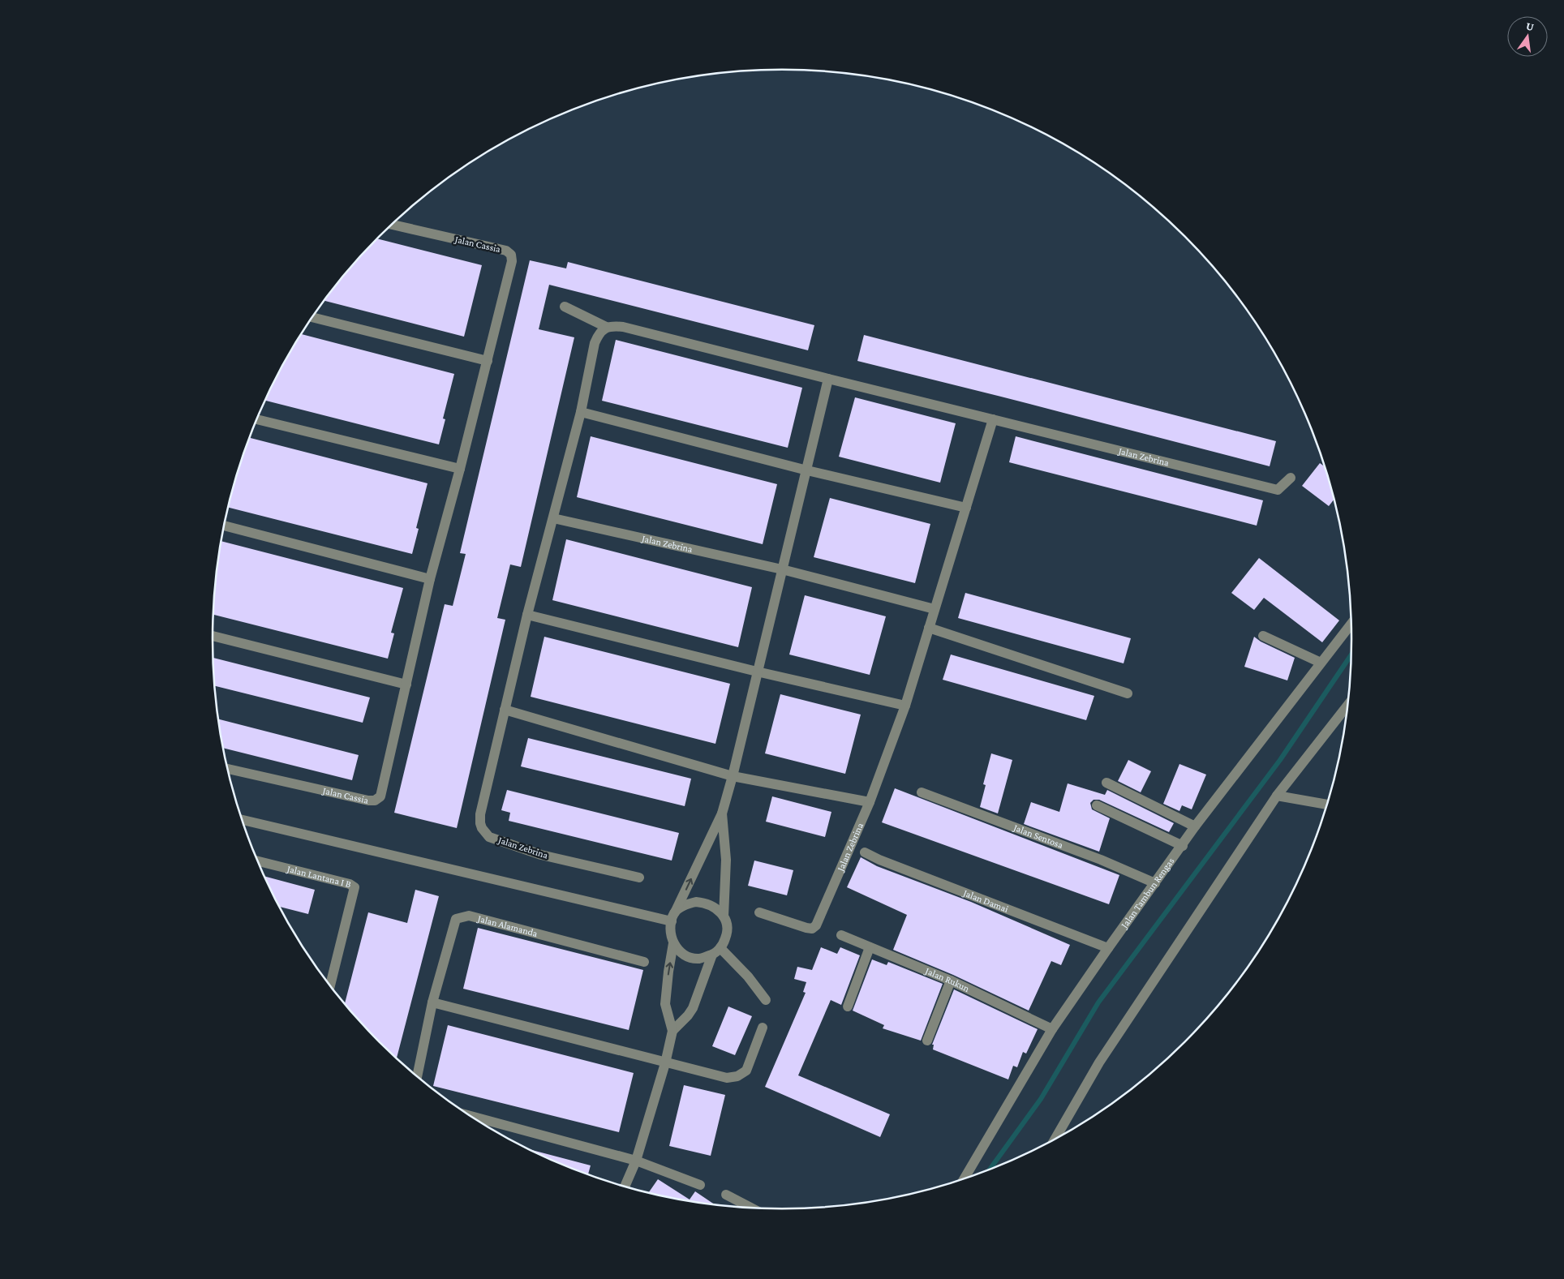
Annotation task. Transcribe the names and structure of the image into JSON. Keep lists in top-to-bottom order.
{
  "streets": {
    "street": [
      "Jalan Cassia",
      "Jalan Zebrina",
      "Jalan Sentosa",
      "Jalan Lantana I B",
      "Jalan Tambun Rengas",
      "Jalan Damai",
      "Jalan Alamanda",
      "Jalan Rukun"
    ]
  },
  "crossings": [
    ["Jalan Sentosa", "Jalan Tambun Rengas"],
    ["Jalan Tambun Rengas", "Jalan Damai"],
    ["Jalan Tambun Rengas", "Jalan Rukun"]
  ],
  "north": "top"
}
